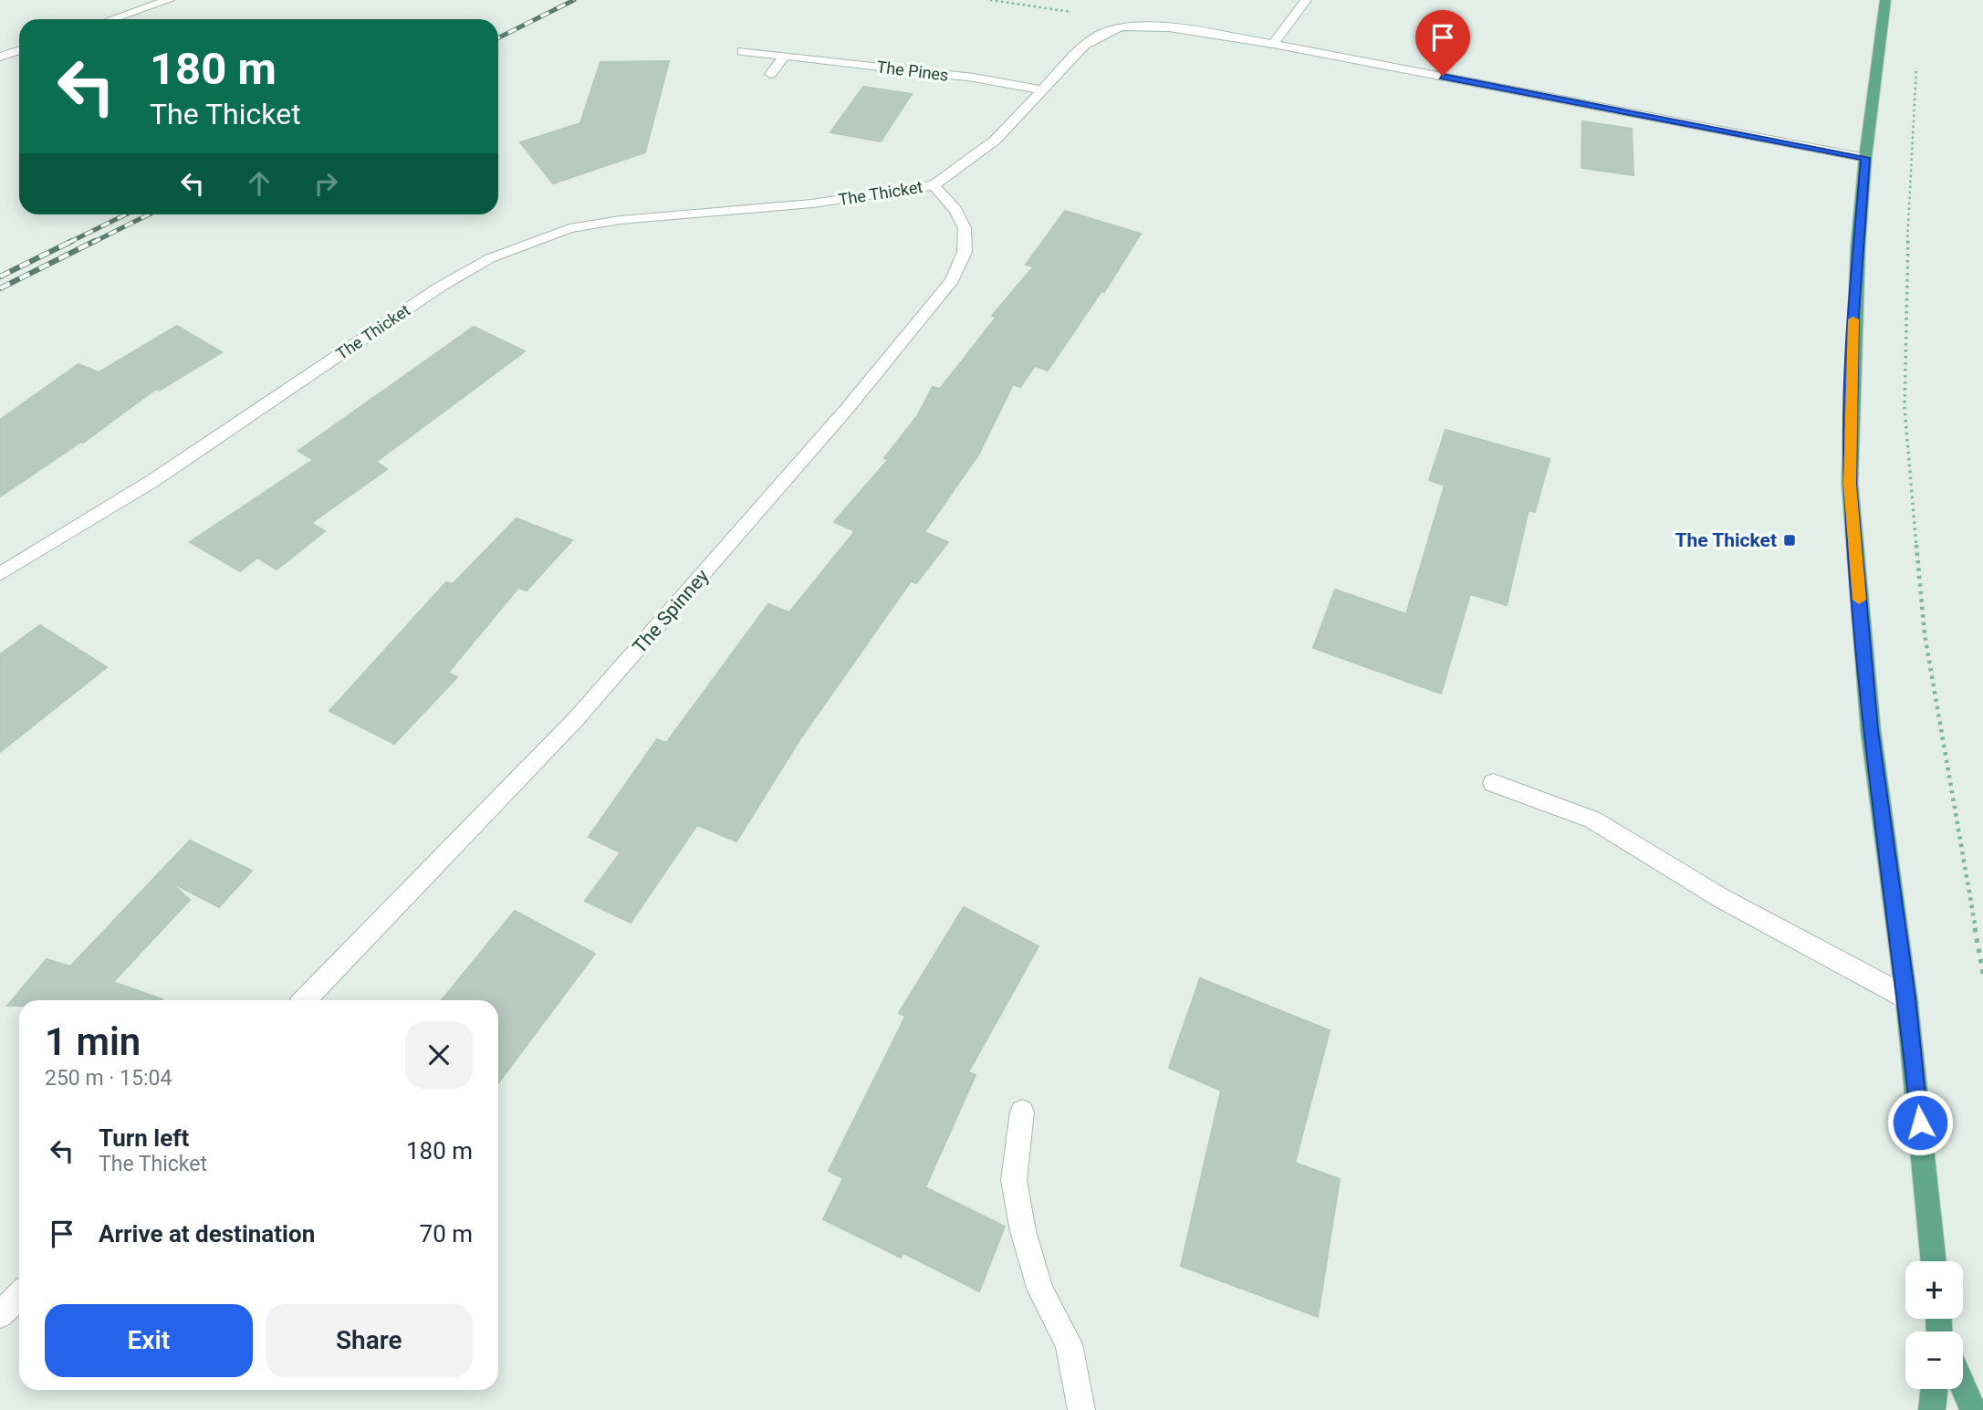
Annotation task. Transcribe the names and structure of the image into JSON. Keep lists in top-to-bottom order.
{
  "streets": {
    "street": ["The Pines", "The Thicket", "The Spinney"]
  },
  "crossings": [
    ["The Pines", "The Thicket"],
    ["The Thicket", "The Spinney"]
  ],
  "places": {
    "transit": ["The Thicket"]
  },
  "page": {
    "turn": ["180 m", "The Thicket"],
    "heading": ["1 min", "250 m · 15:04"],
    "list": [
      {
        "name": "Turn left",
        "note": "The Thicket",
        "value": "180 m"
      },
      {
        "name": "Arrive at destination",
        "value": "70 m"
      }
    ],
    "map_buttons": ["+", "−"],
    "buttons": ["Exit", "Share"]
  }
}
